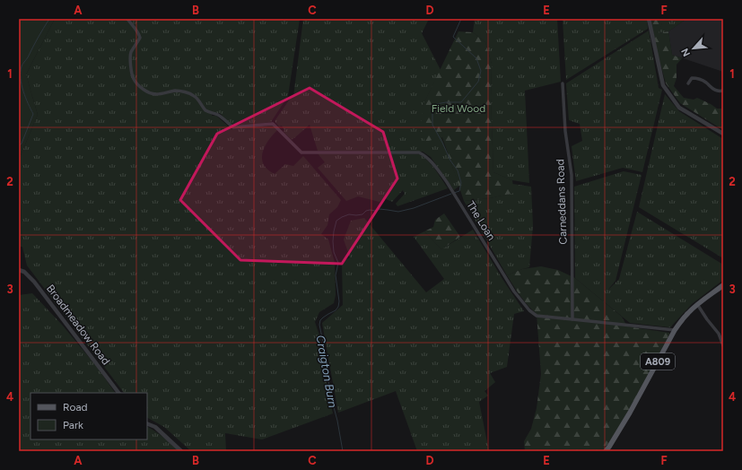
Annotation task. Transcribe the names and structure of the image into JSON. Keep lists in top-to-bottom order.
{
  "streets": {
    "main road": ["A809"],
    "street": ["Carneddans Road", "The Loan", "Broadmeadow Road"]
  },
  "crossings": [
    ["Carneddans Road", "The Loan"],
    ["The Loan", "A809"]
  ],
  "water": ["Craigton Burn"],
  "parks": ["Field Wood"],
  "legend": ["Road", "Park"],
  "north": "bottom left",
  "grid": {
    "columns": [
      "A",
      "B",
      "C",
      "D",
      "E",
      "F"
    ],
    "rows": [
      "1",
      "2",
      "3",
      "4"
    ]
  }
}
